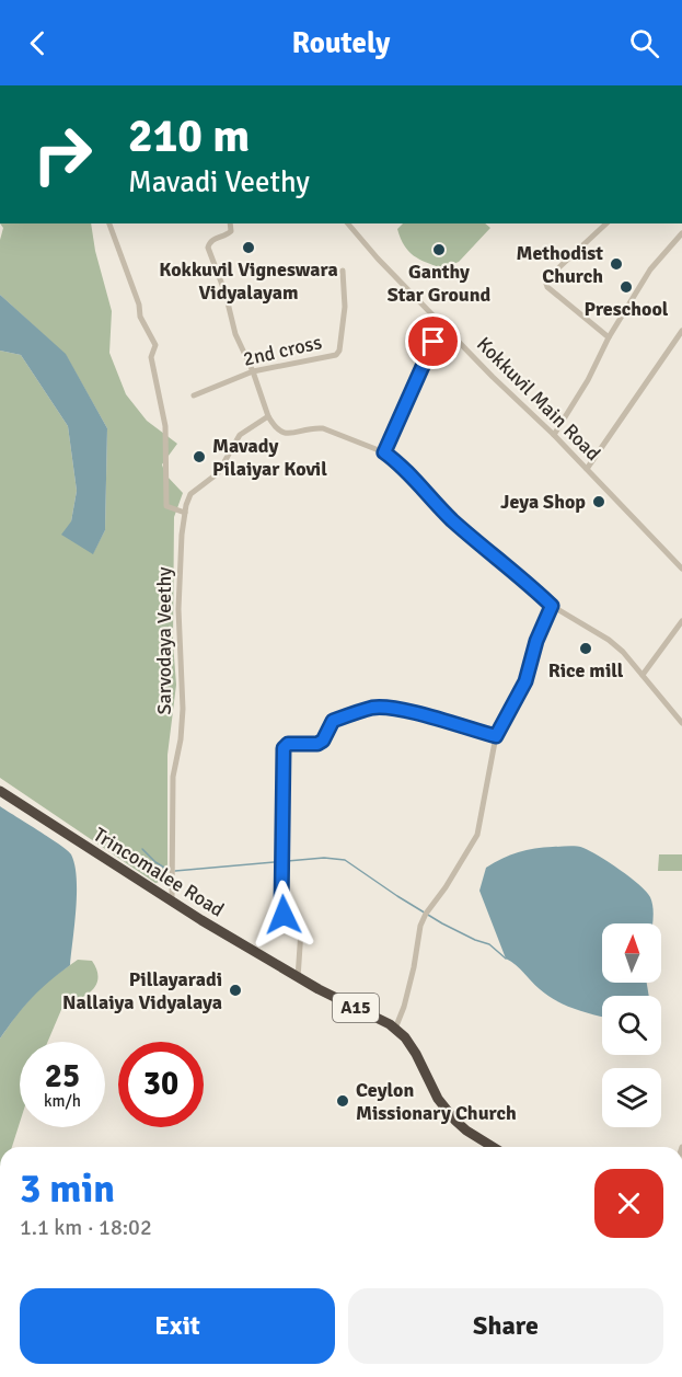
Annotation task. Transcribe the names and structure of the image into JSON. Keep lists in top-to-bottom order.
{
  "streets": {
    "highway": ["Trincomalee Road", "A15"],
    "street": ["2nd cross", "Kokkuvil Main Road", "Sarvodaya Veethy"]
  },
  "crossings": [
    ["Sarvodaya Veethy", "Trincomalee Road"]
  ],
  "places": [
    "Kokkuvil Vigneswara Vidyalayam",
    "Ganthy Star Ground",
    "Methodist Church",
    "Preschool",
    "Mavady Pilaiyar Kovil",
    "Jeya Shop",
    "Rice mill",
    "Pillayaradi Nallaiya Vidyalaya",
    "Ceylon Missionary Church"
  ],
  "north": "top",
  "page": {
    "header": "Routely",
    "turn": ["210 m", "Mavadi Veethy"],
    "speed": "25 km/h",
    "limit": "30",
    "heading": ["3 min", "1.1 km · 18:02"],
    "buttons": ["Exit", "Share"]
  }
}
